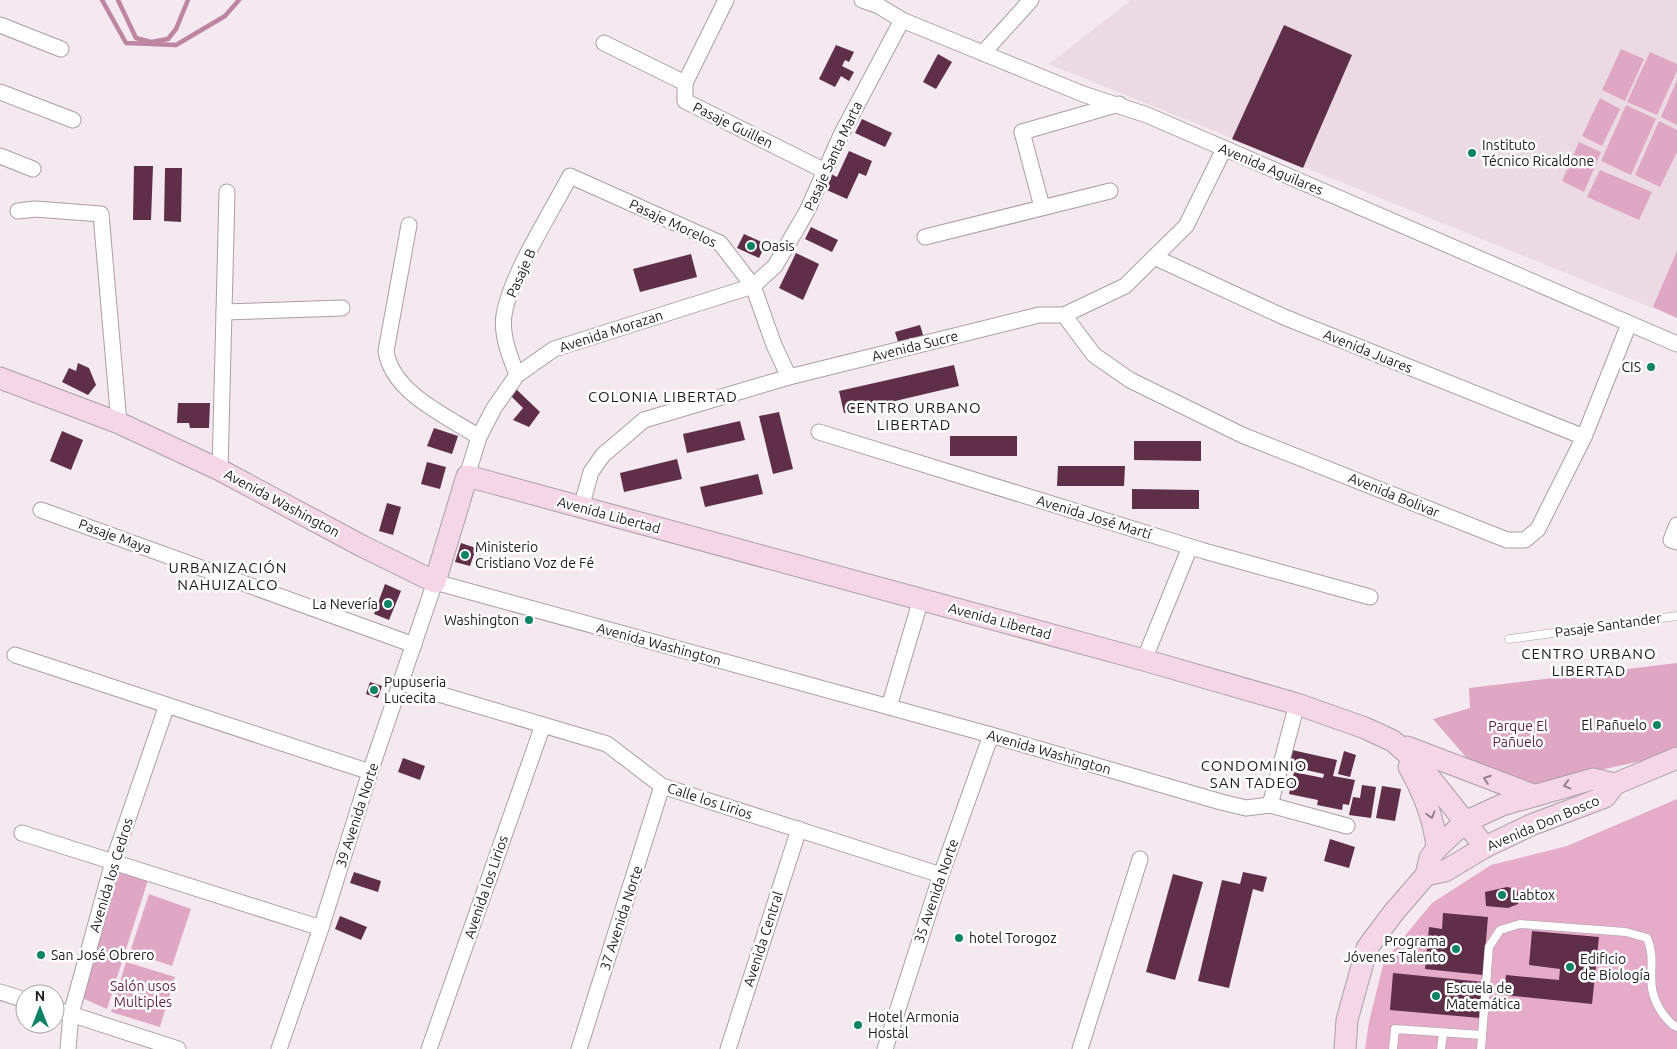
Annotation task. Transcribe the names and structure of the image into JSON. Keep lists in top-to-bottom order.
{
  "streets": {
    "main road": [
      "Avenida Morazan",
      "Avenida Washington",
      "Avenida Libertad",
      "Avenida Don Bosco"
    ],
    "street": [
      "Pasaje Guillen",
      "Pasaje Santa Marta",
      "Avenida Aguilares",
      "Pasaje Morelos",
      "Pasaje B",
      "Avenida Sucre",
      "Avenida Juares",
      "Avenida Bolivar",
      "Avenida José Martí",
      "Pasaje Maya",
      "Calle los Lirios",
      "39 Avenida Norte",
      "Avenida los Cedros",
      "Avenida los Lirios",
      "35 Avenida Norte",
      "37 Avenida Norte",
      "Avenida Central"
    ],
    "lane": ["Pasaje Santander"]
  },
  "crossings": [
    ["Pasaje Guillen", "Pasaje Santa Marta"],
    ["Pasaje Santa Marta", "Avenida Aguilares"],
    ["Pasaje Santa Marta", "Pasaje Morelos"],
    ["Pasaje Santa Marta", "Avenida Morazan"],
    ["Avenida Aguilares", "Avenida Sucre"],
    ["Avenida Aguilares", "Avenida Bolivar"],
    ["Pasaje Morelos", "Pasaje B"],
    ["Pasaje Morelos", "Avenida Morazan"],
    ["Pasaje Morelos", "Avenida Sucre"],
    ["Pasaje B", "Avenida Morazan"],
    ["Avenida Morazan", "Avenida Washington"],
    ["Avenida Morazan", "Avenida Libertad"],
    ["Avenida Morazan", "39 Avenida Norte"],
    ["Avenida Sucre", "Avenida Juares"],
    ["Avenida Sucre", "Avenida Bolivar"],
    ["Avenida Sucre", "Avenida Libertad"],
    ["Avenida Juares", "Avenida Bolivar"],
    ["Avenida Washington", "39 Avenida Norte"],
    ["Avenida Washington", "35 Avenida Norte"],
    ["Avenida Libertad", "Avenida Don Bosco"],
    ["Pasaje Maya", "39 Avenida Norte"],
    ["Calle los Lirios", "39 Avenida Norte"],
    ["Calle los Lirios", "Avenida los Lirios"],
    ["Calle los Lirios", "35 Avenida Norte"],
    ["Calle los Lirios", "37 Avenida Norte"],
    ["Calle los Lirios", "Avenida Central"]
  ],
  "districts": [
    "COLONIA LIBERTAD",
    "CENTRO URBANO LIBERTAD",
    "URBANIZACIÓN NAHUIZALCO",
    "CENTRO URBANO LIBERTAD",
    "CONDOMINIO SAN TADEO"
  ],
  "parks": ["Parque El Pañuelo", "Salón usos Multiples"],
  "places": [
    "Instituto Técnico Ricaldone",
    "Oasis",
    "CIS",
    "Ministerio Cristiano Voz de Fé",
    "La Nevería",
    "Washington",
    "Pupuseria Lucecita",
    "El Pañuelo",
    "Labtox",
    "hotel Torogoz",
    "Programa Jóvenes Talento",
    "San José Obrero",
    "Edificio de Biología",
    "Escuela de Matemática",
    "Hotel Armonia Hostal"
  ],
  "north": "top"
}
